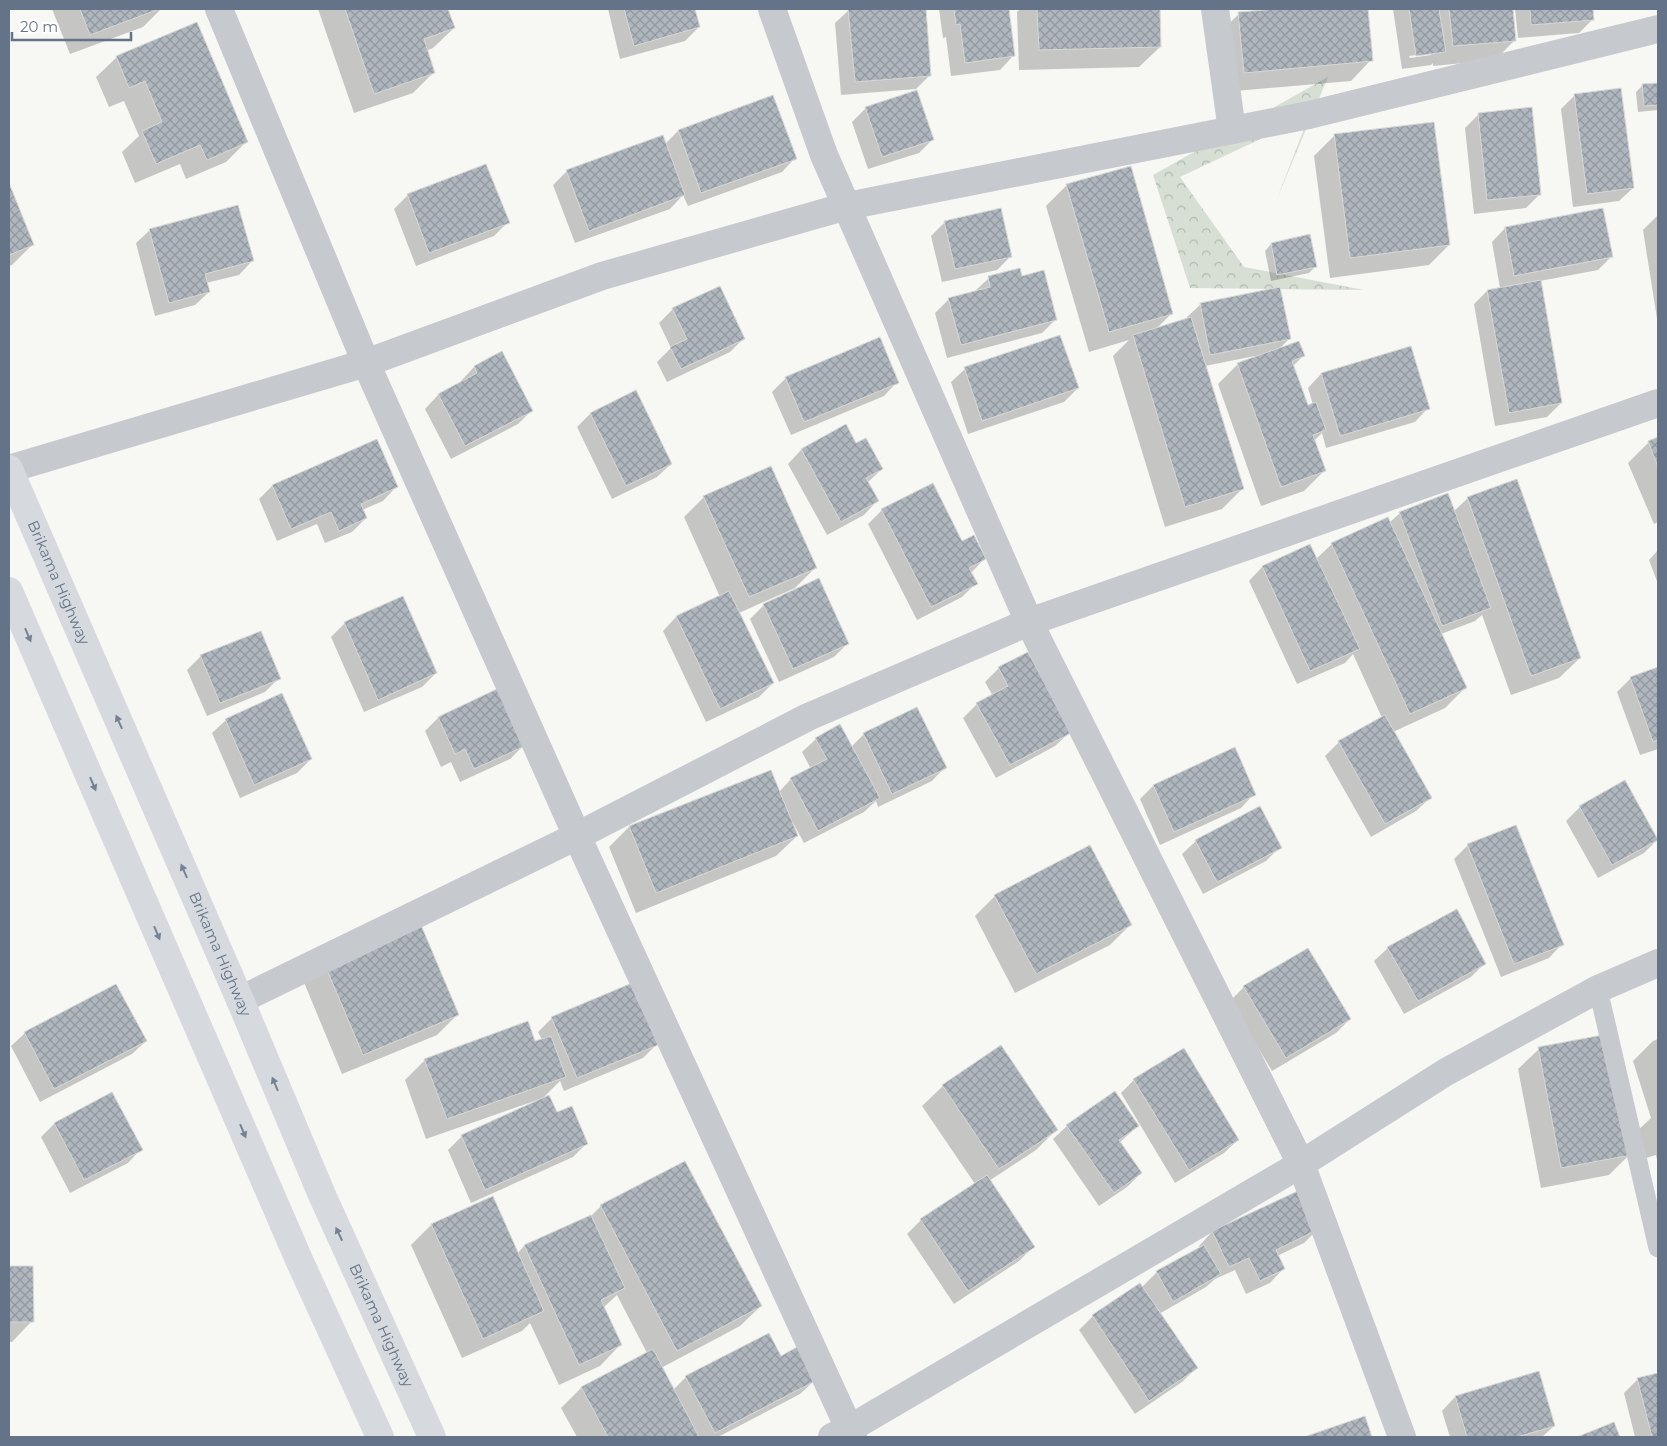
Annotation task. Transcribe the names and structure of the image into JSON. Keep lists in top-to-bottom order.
{
  "streets": {
    "highway": ["Brikama Highway"]
  },
  "scale_bar": "20 m"
}
